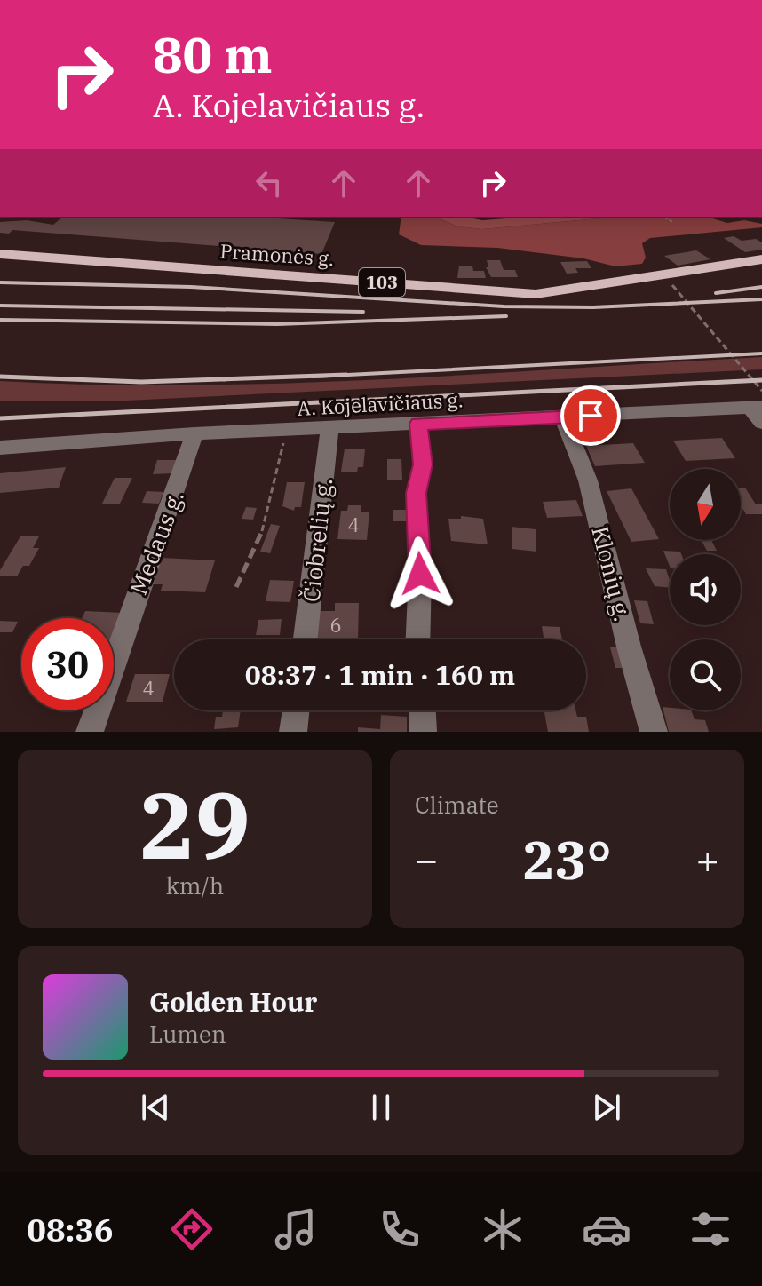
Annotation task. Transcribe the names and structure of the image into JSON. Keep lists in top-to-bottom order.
{
  "streets": {
    "main road": ["Pramonės g.", "103"],
    "street": [
      "A. Kojelavičiaus g.",
      "Čiobrelių g.",
      "Medaus g.",
      "Klonių g."
    ]
  },
  "crossings": [
    ["A. Kojelavičiaus g.", "Čiobrelių g."],
    ["A. Kojelavičiaus g.", "Medaus g."],
    ["A. Kojelavičiaus g.", "Klonių g."]
  ],
  "house_numbers": ["4", "6", "4"],
  "north": "bottom",
  "page": {
    "turn": ["80 m", "A. Kojelavičiaus g."],
    "limit": "30",
    "trip": "08:37 · 1 min · 160 m",
    "tile": [
      ["29", "km/h"],
      "Climate"
    ],
    "heat": ["−", "23°", "+"],
    "song": ["Golden Hour", "Lumen"],
    "tabs": "08:36"
  }
}
